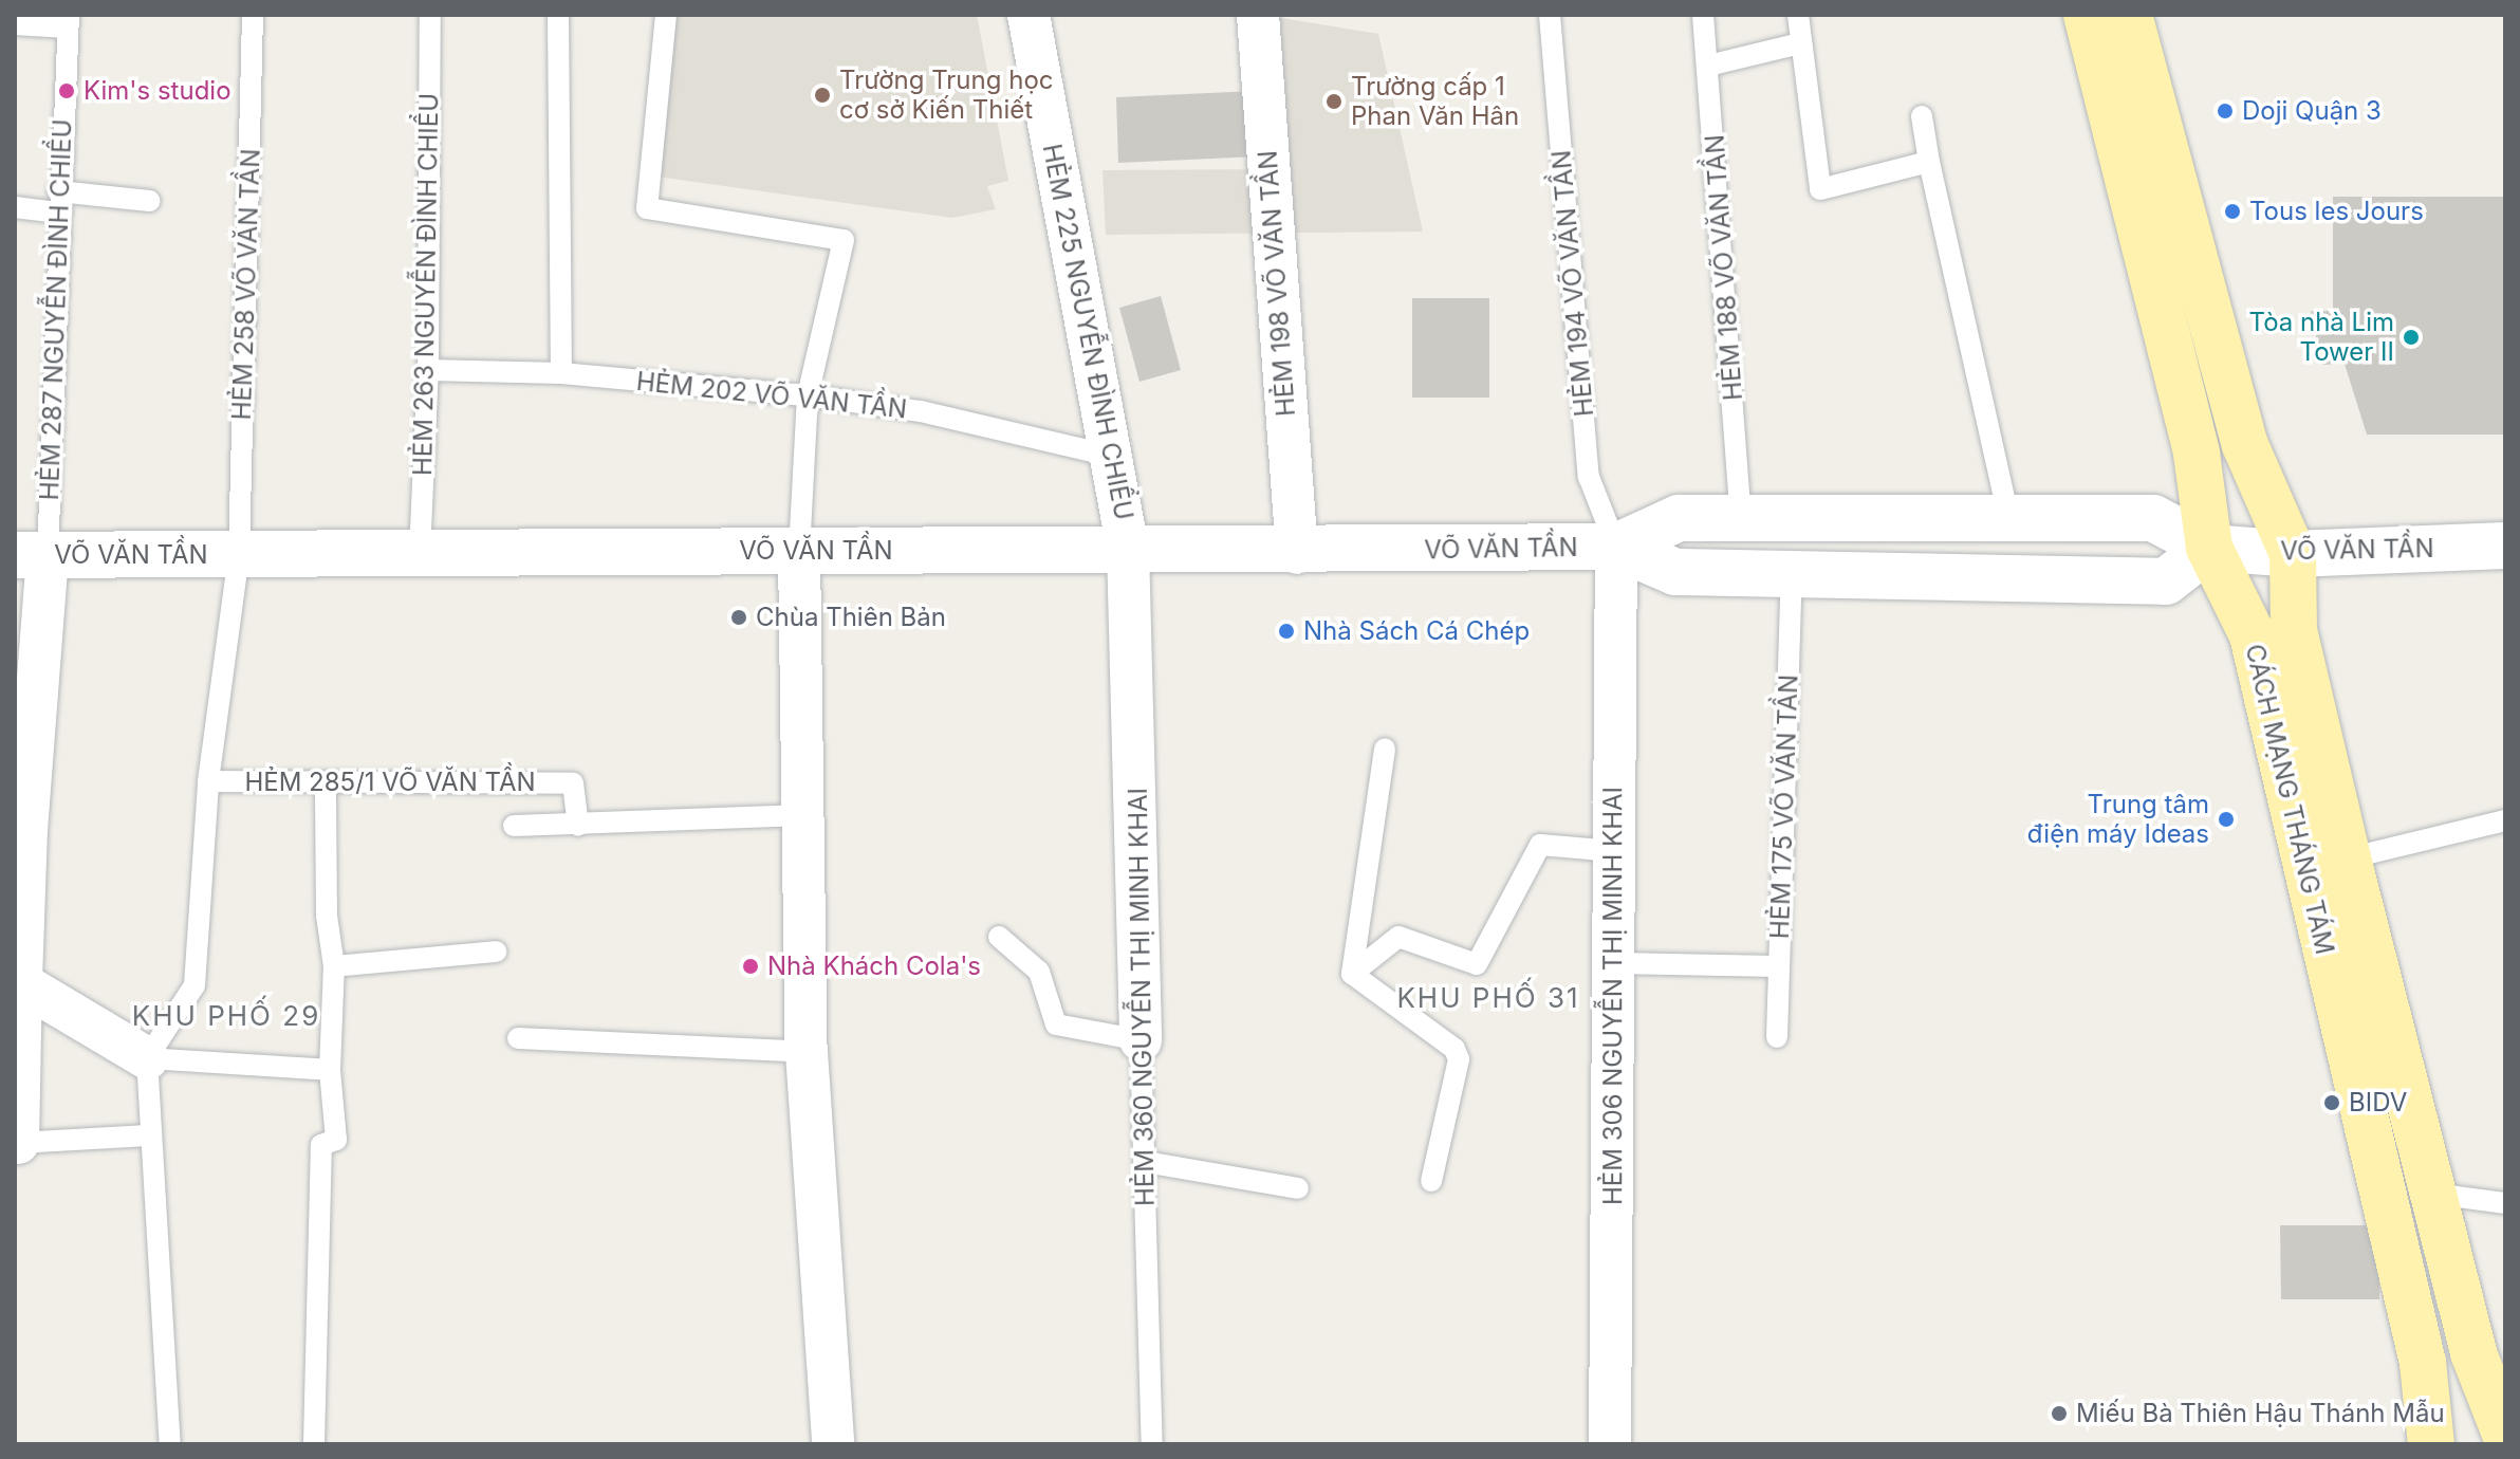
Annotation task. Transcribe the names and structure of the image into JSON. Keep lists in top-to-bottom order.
{
  "streets": {
    "main road": ["CÁCH MẠNG THÁNG TÁM"],
    "street": [
      "HẺM 198 VÕ VĂN TẦN",
      "HẺM 225 NGUYỄN ÐÌNH CHIỂU",
      "VÕ VĂN TẦN",
      "HẺM 306 NGUYỄN THỊ MINH KHAI",
      "HẺM 360 NGUYỄN THỊ MINH KHAI"
    ],
    "lane": [
      "HẺM 188 VÕ VĂN TẦN",
      "HẺM 194 VÕ VĂN TẦN",
      "HẺM 258 VÕ VĂN TẦN",
      "HẺM 263 NGUYỄN ÐÌNH CHIỂU",
      "HẺM 287 NGUYỄN ÐÌNH CHIỂU",
      "HẺM 202 VÕ VĂN TẦN",
      "HẺM 285/1 VÕ VĂN TẦN",
      "HẺM 175 VÕ VĂN TẦN"
    ]
  },
  "crossings": [
    ["HẺM 188 VÕ VĂN TẦN", "VÕ VĂN TẦN"],
    ["HẺM 198 VÕ VĂN TẦN", "VÕ VĂN TẦN"],
    ["HẺM 194 VÕ VĂN TẦN", "VÕ VĂN TẦN"],
    ["HẺM 194 VÕ VĂN TẦN", "HẺM 306 NGUYỄN THỊ MINH KHAI"],
    ["HẺM 258 VÕ VĂN TẦN", "VÕ VĂN TẦN"],
    ["HẺM 258 VÕ VĂN TẦN", "HẺM 285/1 VÕ VĂN TẦN"],
    ["HẺM 263 NGUYỄN ÐÌNH CHIỂU", "HẺM 202 VÕ VĂN TẦN"],
    ["HẺM 263 NGUYỄN ÐÌNH CHIỂU", "VÕ VĂN TẦN"],
    ["HẺM 287 NGUYỄN ÐÌNH CHIỂU", "VÕ VĂN TẦN"],
    ["HẺM 225 NGUYỄN ÐÌNH CHIỂU", "HẺM 202 VÕ VĂN TẦN"],
    ["HẺM 225 NGUYỄN ÐÌNH CHIỂU", "VÕ VĂN TẦN"],
    ["HẺM 225 NGUYỄN ÐÌNH CHIỂU", "HẺM 360 NGUYỄN THỊ MINH KHAI"],
    ["VÕ VĂN TẦN", "CÁCH MẠNG THÁNG TÁM"],
    ["VÕ VĂN TẦN", "HẺM 175 VÕ VĂN TẦN"],
    ["VÕ VĂN TẦN", "HẺM 306 NGUYỄN THỊ MINH KHAI"],
    ["VÕ VĂN TẦN", "HẺM 360 NGUYỄN THỊ MINH KHAI"]
  ],
  "districts": ["KHU PHỐ 31", "KHU PHỐ 29"],
  "places": [
    "Kim's studio",
    "Trường Trung học cơ sở Kiến Thiết",
    "Trường cấp 1 Phan Văn Hân",
    "Doji Quận 3",
    "Tous les Jours",
    "Tòa nhà Lim Tower II",
    "Chùa Thiên Bản",
    "Nhà Sách Cá Chép",
    "Trung tâm điện máy Ideas",
    "Nhà Khách Cola's",
    "BIDV",
    "Miếu Bà Thiên Hậu Thánh Mẫu"
  ]
}
